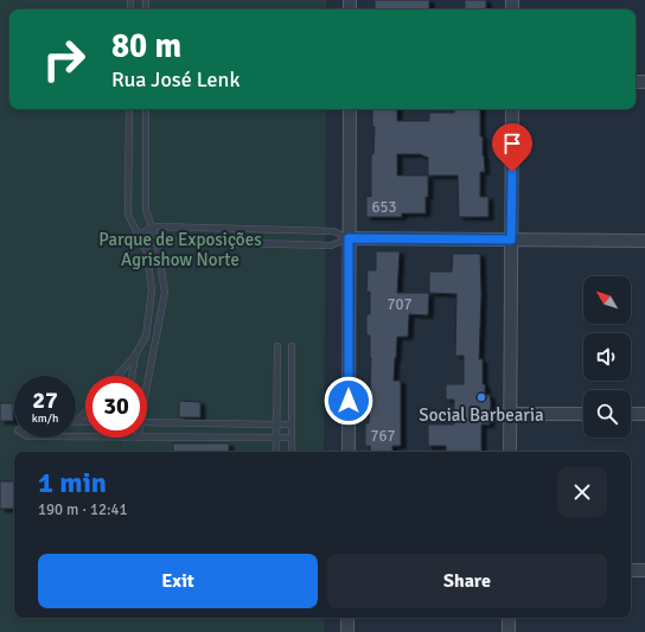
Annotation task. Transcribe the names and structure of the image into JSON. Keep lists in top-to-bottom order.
{
  "parks": ["Parque de Exposições Agrishow Norte"],
  "places": ["Social Barbearia"],
  "house_numbers": ["653", "707", "767"],
  "north": "top left",
  "page": {
    "turn": ["80 m", "Rua José Lenk"],
    "speed": "27 km/h",
    "limit": "30",
    "heading": ["1 min", "190 m · 12:41"],
    "buttons": ["Exit", "Share"]
  }
}
